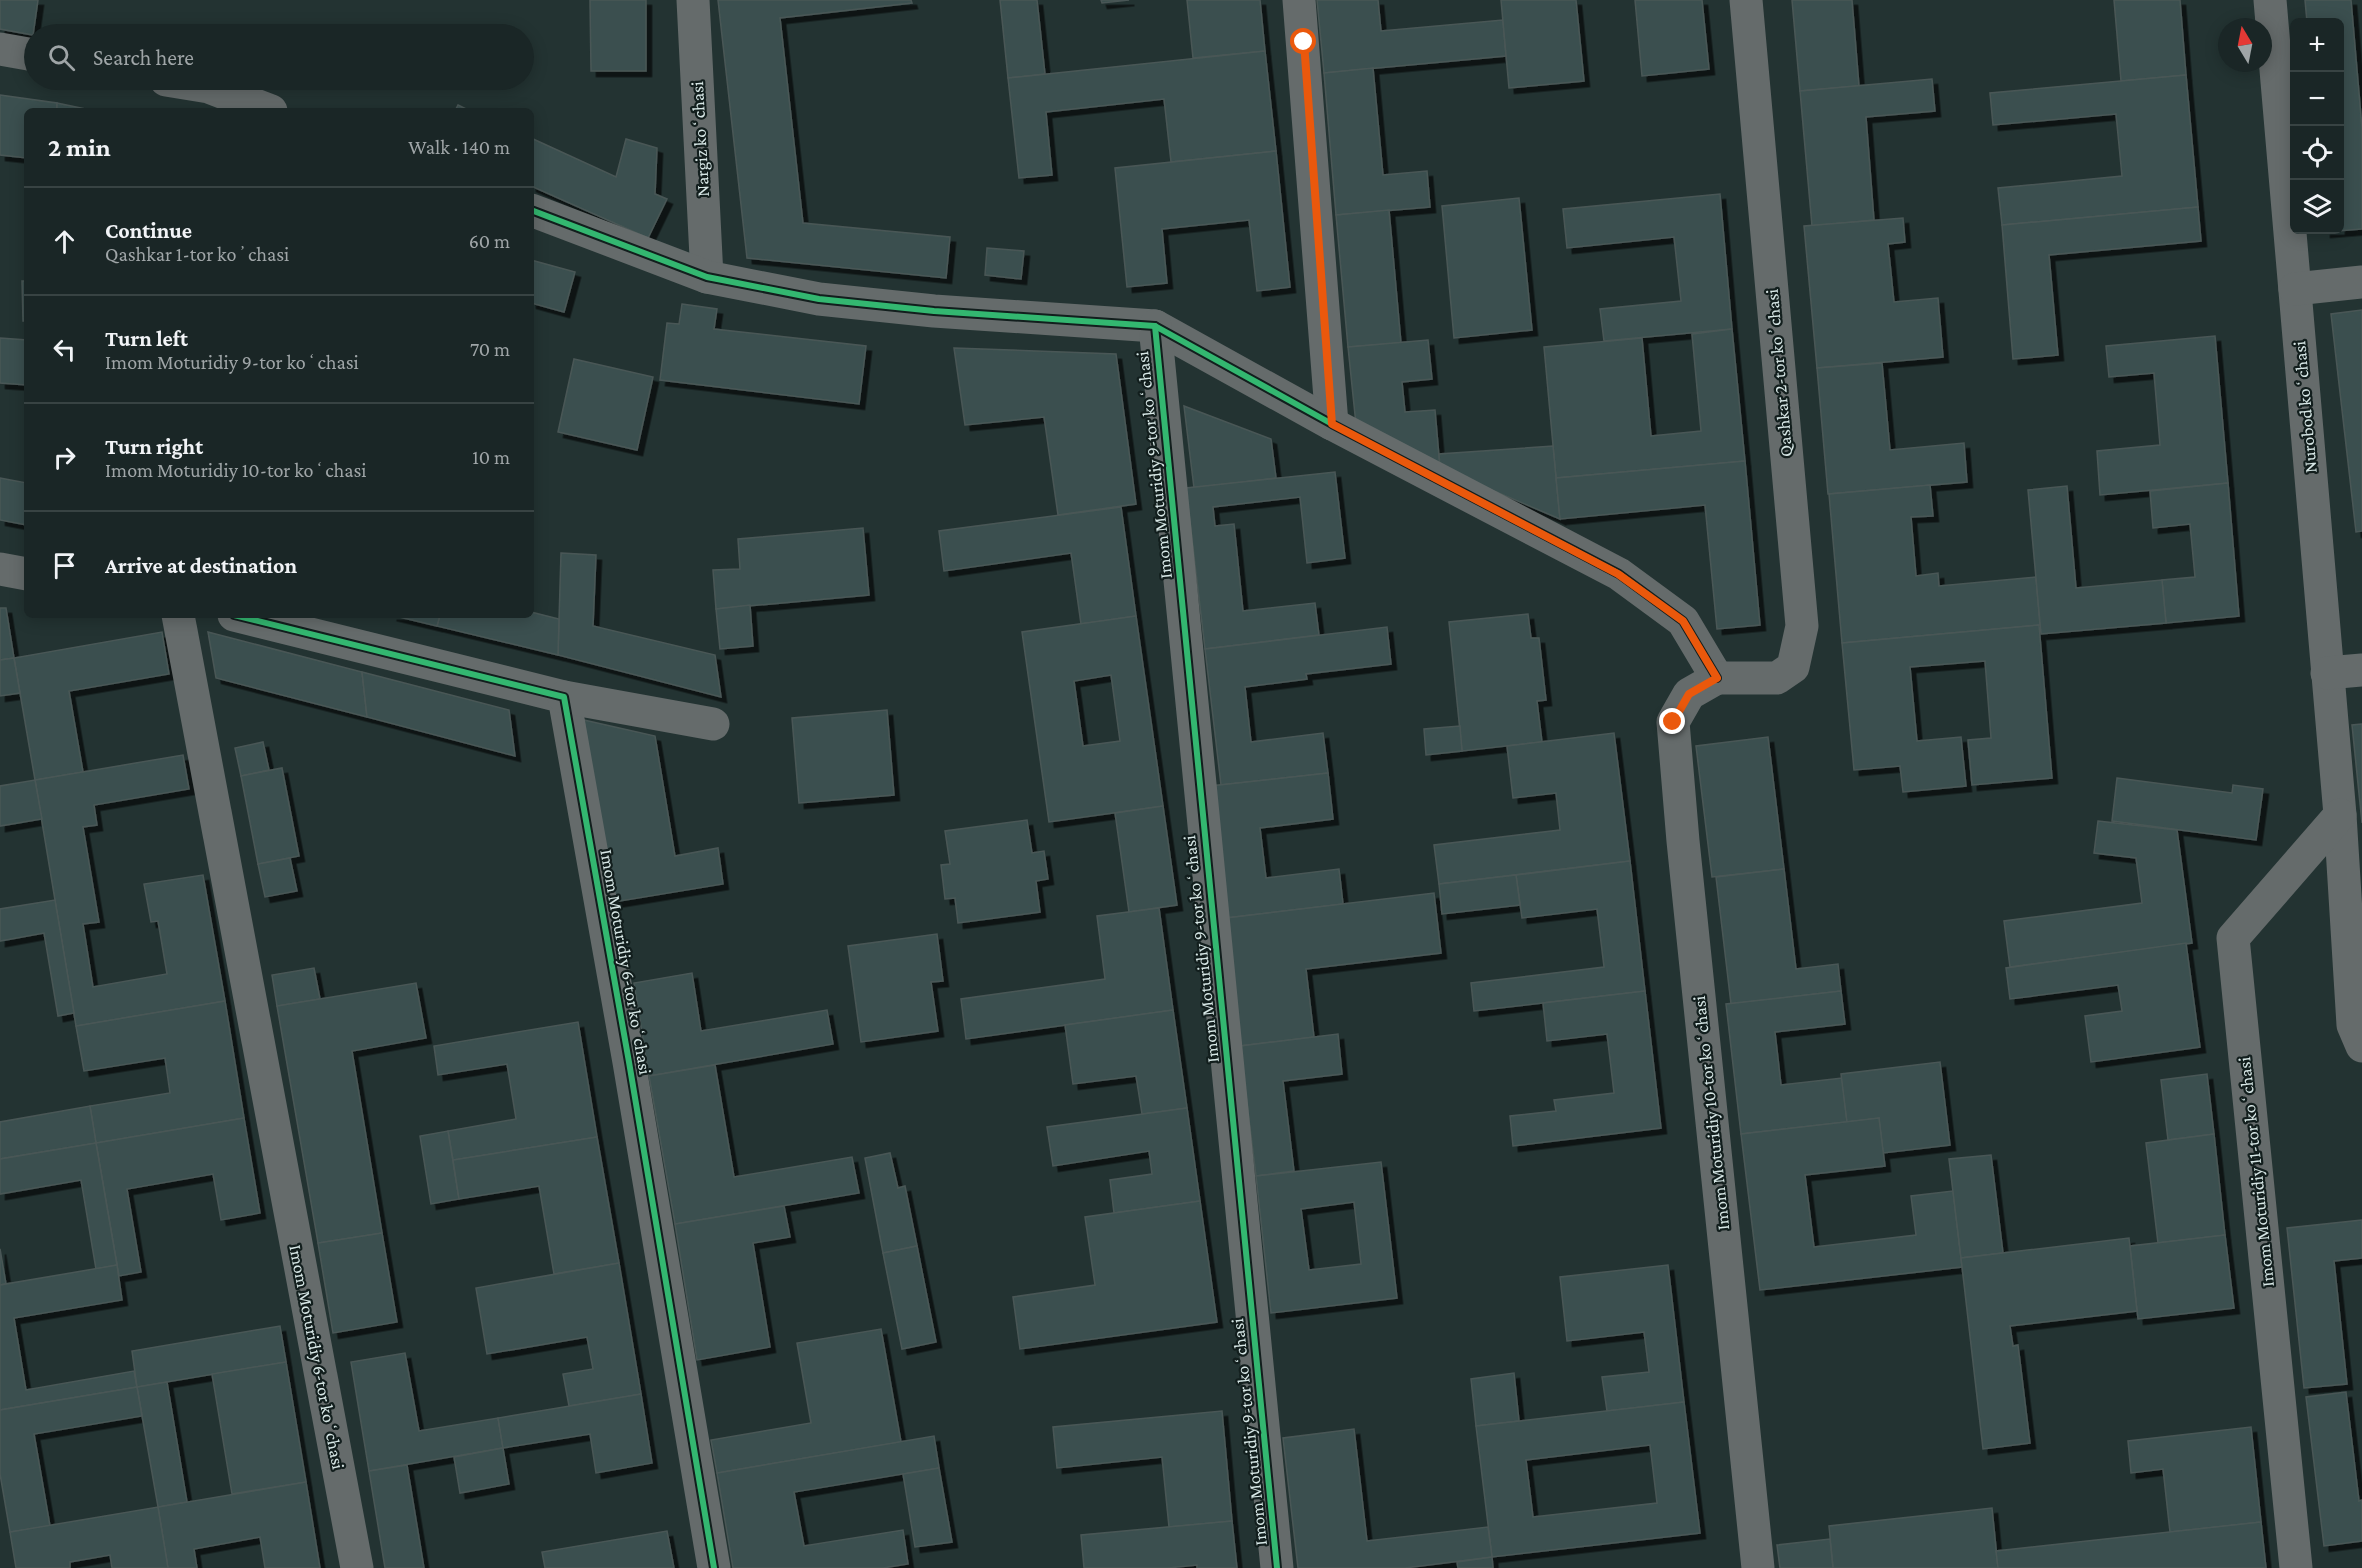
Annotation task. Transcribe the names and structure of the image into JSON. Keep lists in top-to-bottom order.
{
  "streets": {
    "street": [
      "Nargiz koʻchasi",
      "Qashkar 2-tor koʼchasi",
      "Nurobod koʻchasi",
      "Imom Moturidiy 9-tor koʻchasi",
      "Imom Moturidiy 6-tor koʻchasi",
      "Imom Moturidiy 10-tor koʻchasi",
      "Imom Moturidiy 11-tor koʻchasi"
    ]
  },
  "crossings": [
    ["Nargiz koʻchasi", "Imom Moturidiy 9-tor koʻchasi"],
    ["Qashkar 2-tor koʼchasi", "Imom Moturidiy 9-tor koʻchasi"],
    ["Qashkar 2-tor koʼchasi", "Imom Moturidiy 10-tor koʻchasi"],
    ["Nurobod koʻchasi", "Imom Moturidiy 11-tor koʻchasi"],
    ["Imom Moturidiy 9-tor koʻchasi", "Imom Moturidiy 10-tor koʻchasi"]
  ],
  "north": "top",
  "page": {
    "map_buttons": ["+", "−"],
    "search": "Search here",
    "heading": ["2 min", "Walk · 140 m"],
    "list": [
      ["Continue", "Qashkar 1-tor koʼchasi", "60 m"],
      ["Turn left", "Imom Moturidiy 9-tor koʻchasi", "70 m"],
      ["Turn right", "Imom Moturidiy 10-tor koʻchasi", "10 m"],
      "Arrive at destination"
    ]
  }
}
